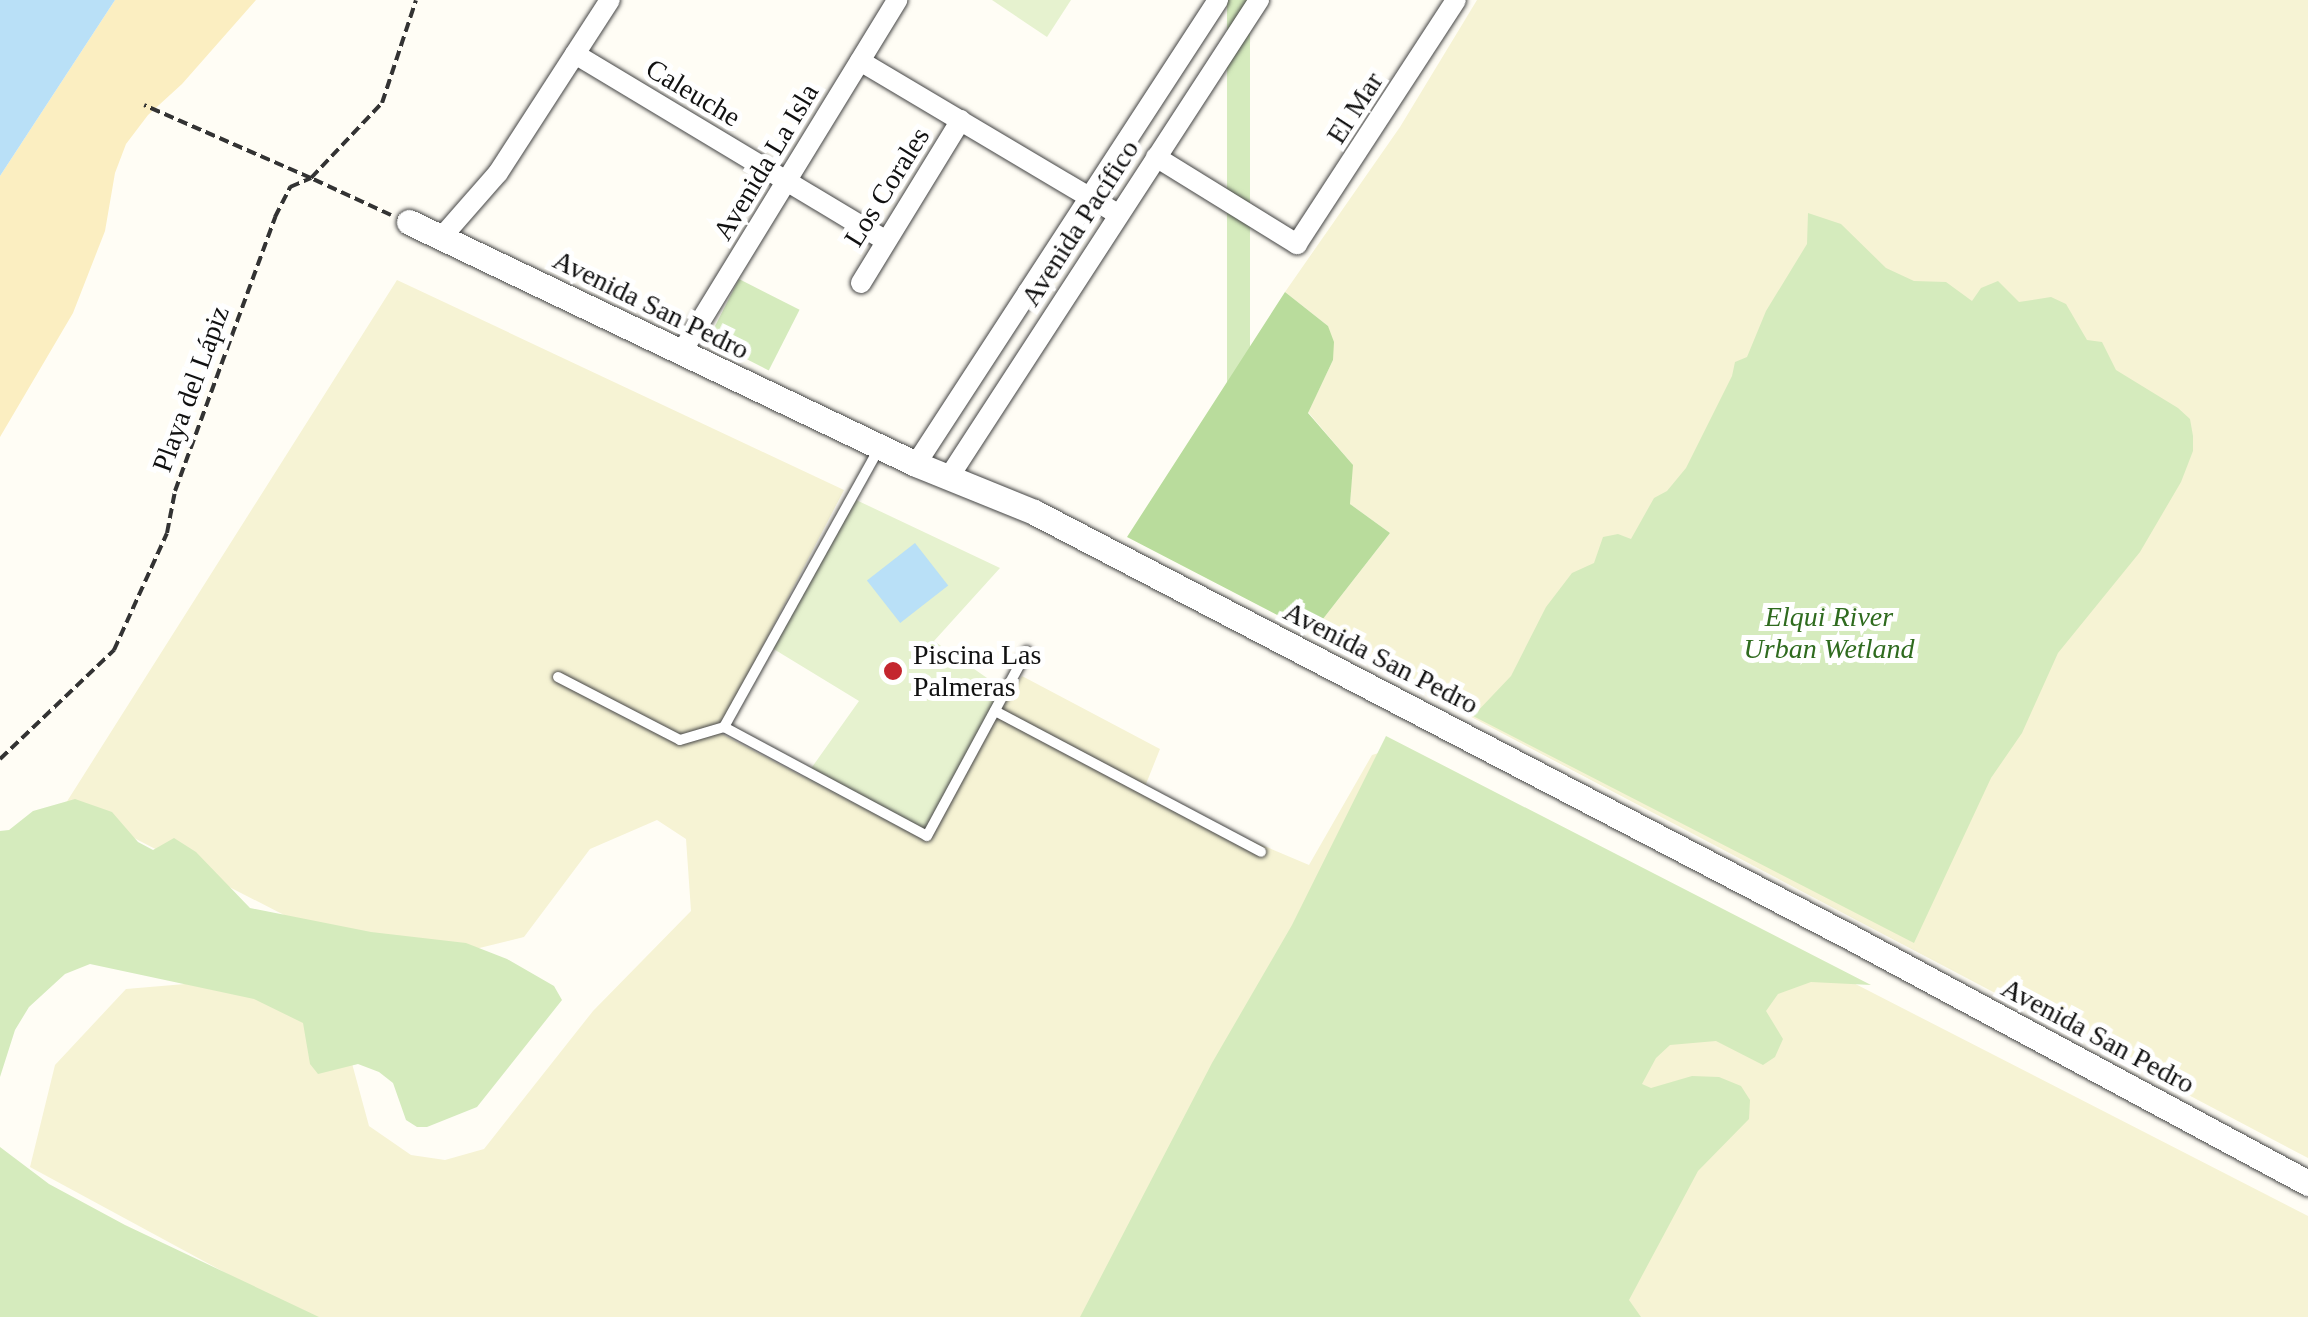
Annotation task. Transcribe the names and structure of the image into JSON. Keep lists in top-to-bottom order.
{
  "streets": {
    "street": [
      "Caleuche",
      "El Mar",
      "Avenida La Isla",
      "Los Corales",
      "Avenida Pacífico",
      "Avenida San Pedro"
    ],
    "path": ["Playa del Lápiz"]
  },
  "crossings": [
    ["Caleuche", "Avenida La Isla"],
    ["Caleuche", "Los Corales"],
    ["El Mar", "Avenida Pacífico"],
    ["Avenida La Isla", "Los Corales"],
    ["Avenida La Isla", "Avenida San Pedro"],
    ["Los Corales", "Avenida Pacífico"],
    ["Avenida Pacífico", "Avenida San Pedro"]
  ],
  "parks": ["Elqui River Urban Wetland"],
  "places": ["Piscina Las Palmeras"]
}
